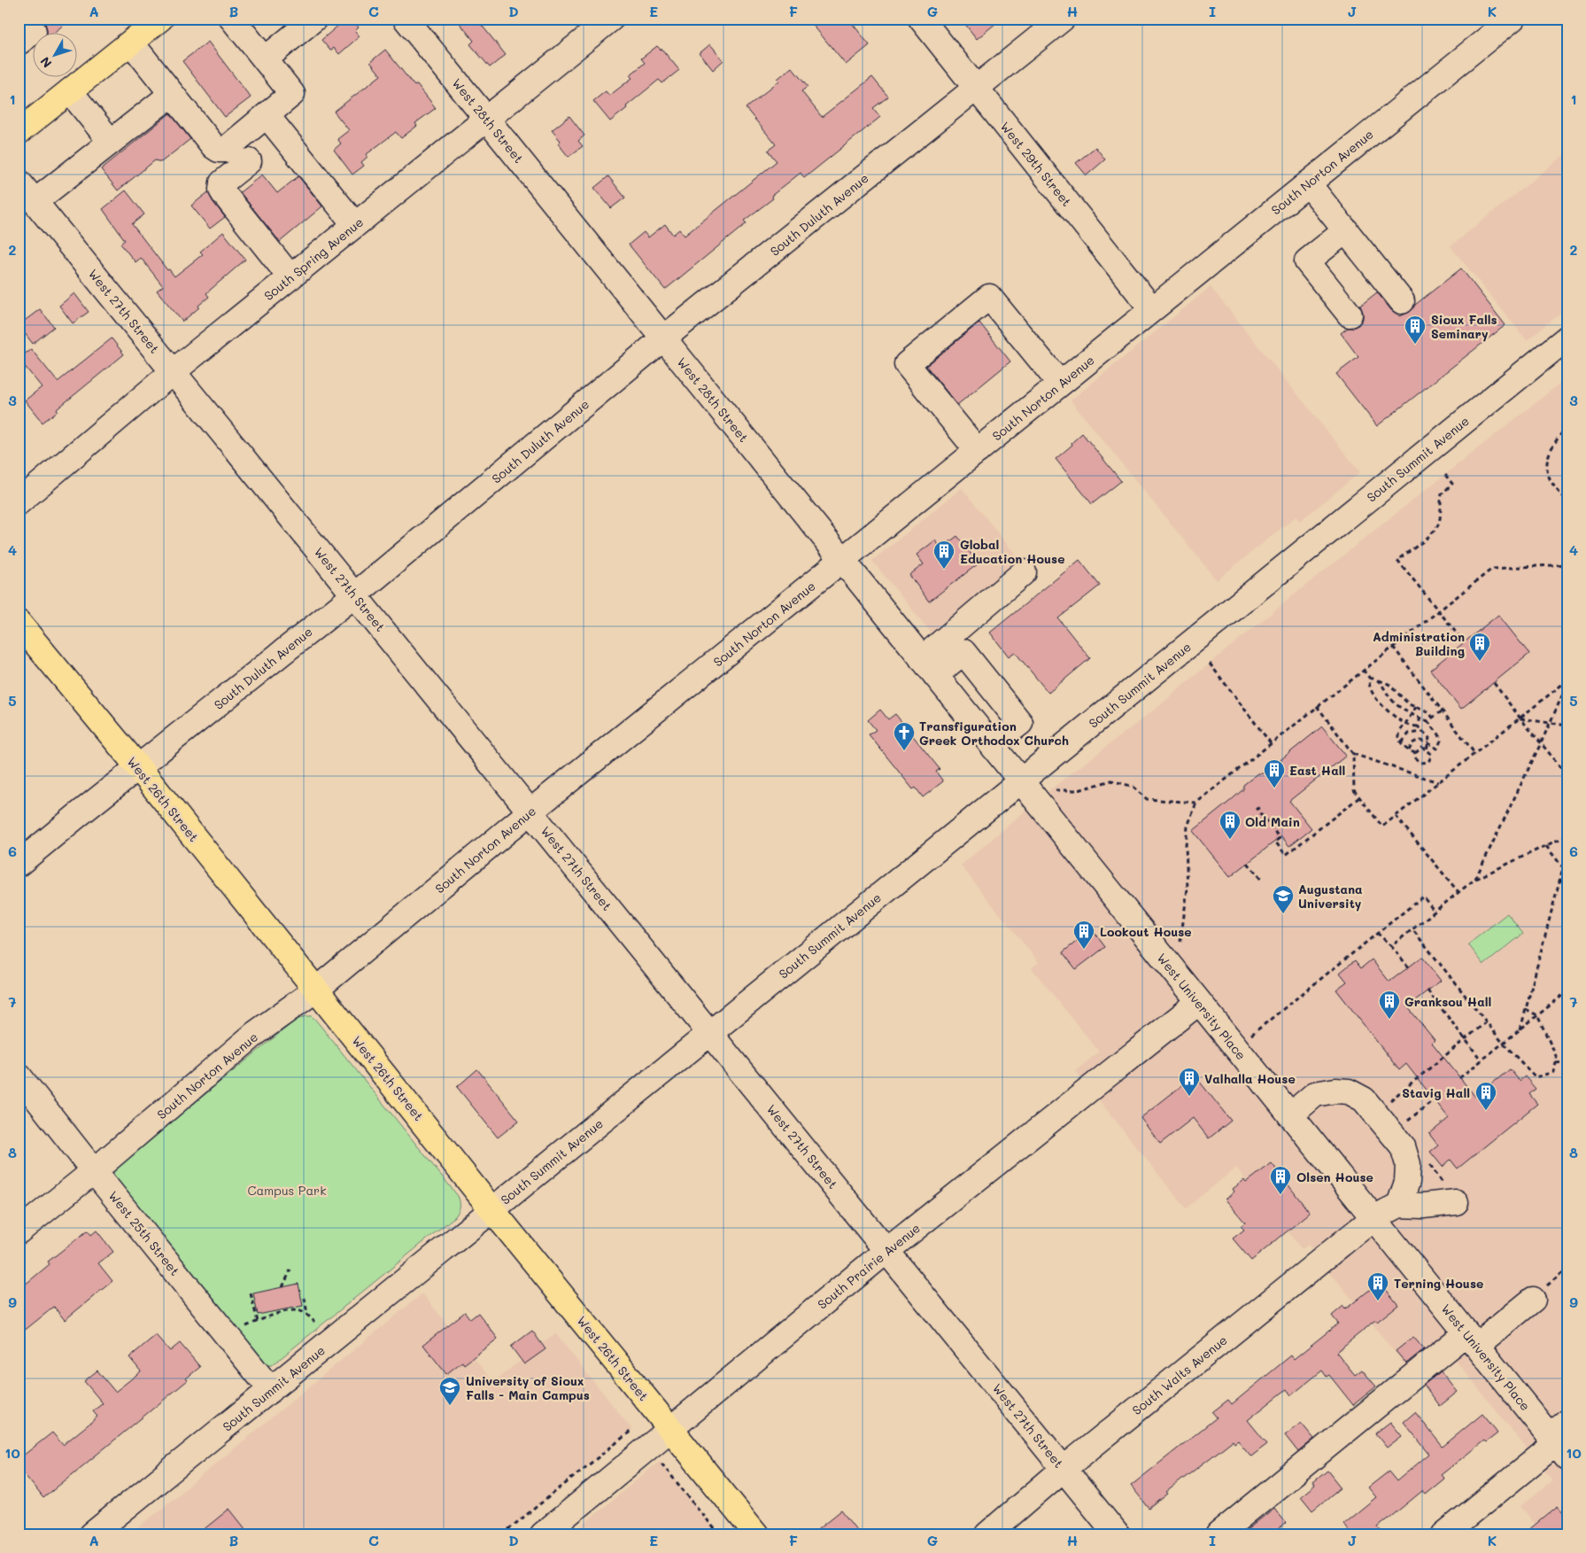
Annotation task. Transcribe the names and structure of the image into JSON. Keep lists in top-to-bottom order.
{
  "streets": {
    "main road": ["West 26th Street"],
    "street": [
      "West 28th Street",
      "West 29th Street",
      "South Norton Avenue",
      "South Duluth Avenue",
      "South Spring Avenue",
      "West 27th Street",
      "South Summit Avenue",
      "West University Place",
      "West 25th Street",
      "South Prairie Avenue",
      "South Walts Avenue"
    ]
  },
  "crossings": [
    ["West 28th Street", "South Norton Avenue"],
    ["West 28th Street", "South Duluth Avenue"],
    ["West 28th Street", "South Spring Avenue"],
    ["West 28th Street", "South Summit Avenue"],
    ["West 28th Street", "West University Place"],
    ["West 29th Street", "South Norton Avenue"],
    ["West 29th Street", "South Duluth Avenue"],
    ["South Norton Avenue", "West 27th Street"],
    ["South Norton Avenue", "West 26th Street"],
    ["South Norton Avenue", "West 25th Street"],
    ["South Duluth Avenue", "West 27th Street"],
    ["South Duluth Avenue", "West 26th Street"],
    ["South Spring Avenue", "West 27th Street"],
    ["West 27th Street", "South Summit Avenue"],
    ["West 27th Street", "South Prairie Avenue"],
    ["West 27th Street", "South Walts Avenue"],
    ["South Summit Avenue", "West 26th Street"],
    ["South Summit Avenue", "West University Place"],
    ["South Summit Avenue", "West 25th Street"],
    ["West 26th Street", "South Prairie Avenue"],
    ["West University Place", "South Prairie Avenue"],
    ["West University Place", "South Walts Avenue"]
  ],
  "parks": ["Campus Park"],
  "places": {
    "building": [
      "Sioux Falls Seminary",
      "Global Education House",
      "Administration Building",
      "East Hall",
      "Old Main",
      "Lookout House",
      "Granksou Hall",
      "Valhalla House",
      "Stavig Hall",
      "Olsen House",
      "Terning House"
    ],
    "church": ["Transfiguration Greek Orthodox Church"],
    "school or university": ["Augustana University", "University of Sioux Falls - Main Campus"]
  },
  "north": "bottom left",
  "grid": {
    "columns": [
      "A",
      "B",
      "C",
      "D",
      "E",
      "F",
      "G",
      "H",
      "I",
      "J",
      "K"
    ],
    "rows": [
      "1",
      "2",
      "3",
      "4",
      "5",
      "6",
      "7",
      "8",
      "9",
      "10"
    ]
  }
}
